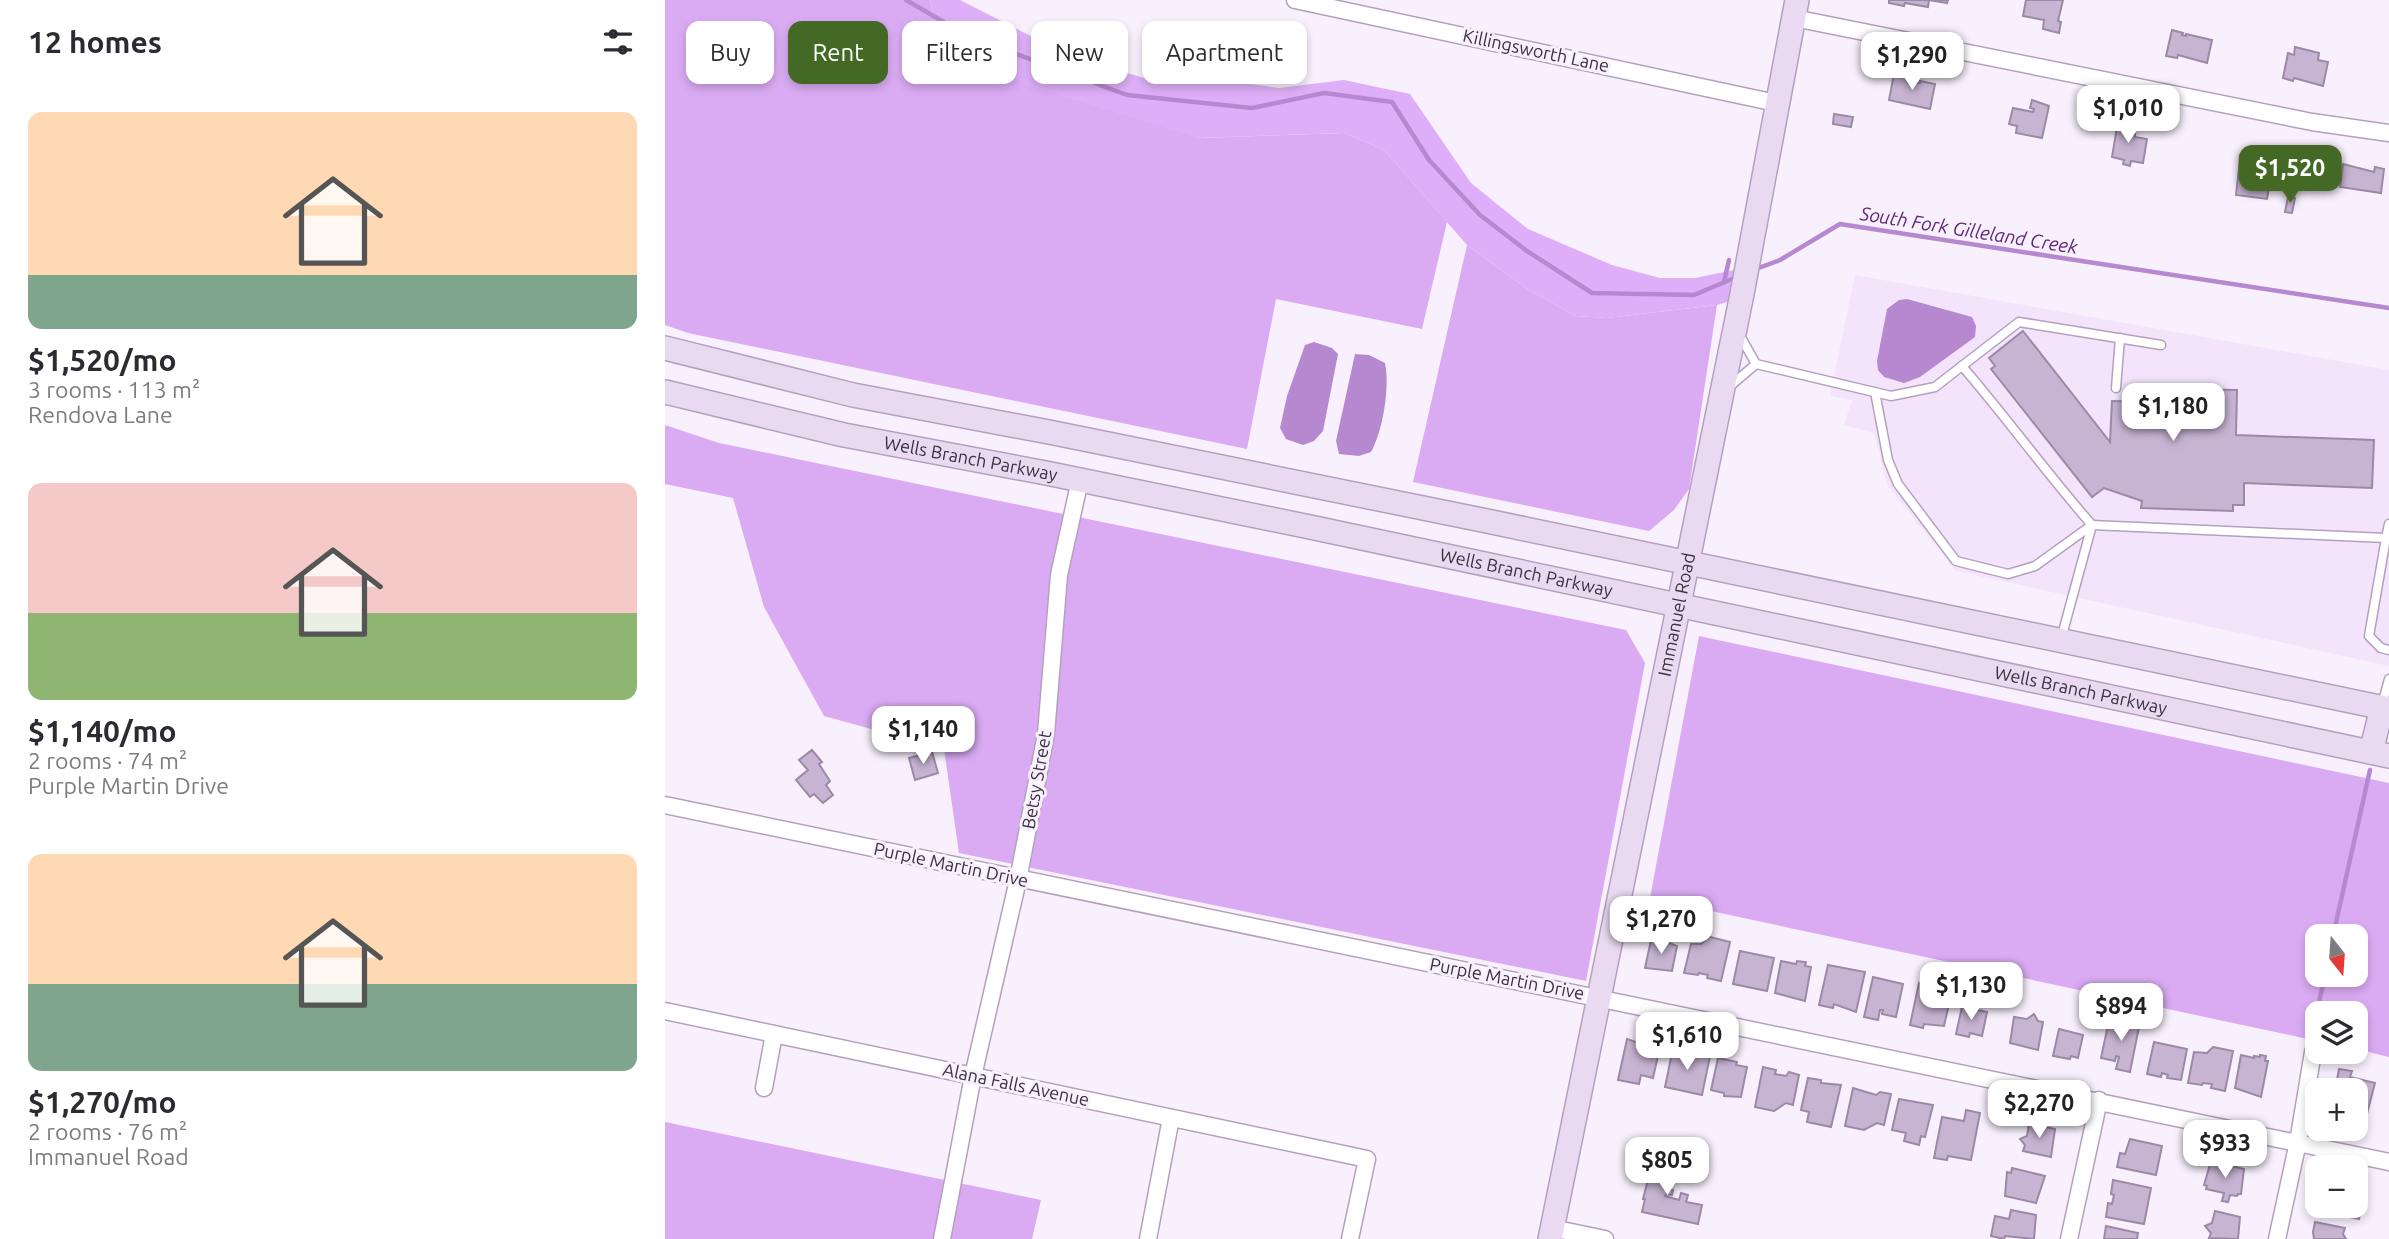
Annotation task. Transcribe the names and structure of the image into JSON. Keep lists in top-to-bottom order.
{
  "streets": {
    "street": [
      "Killingsworth Lane",
      "Wells Branch Parkway",
      "Immanuel Road",
      "Betsy Street",
      "Purple Martin Drive",
      "Alana Falls Avenue"
    ]
  },
  "crossings": [
    ["Killingsworth Lane", "Immanuel Road"],
    ["Wells Branch Parkway", "Immanuel Road"],
    ["Wells Branch Parkway", "Betsy Street"],
    ["Immanuel Road", "Purple Martin Drive"],
    ["Betsy Street", "Purple Martin Drive"],
    ["Betsy Street", "Alana Falls Avenue"]
  ],
  "water": ["South Fork Gilleland Creek"],
  "north": "bottom",
  "page": {
    "heading": "12 homes",
    "chip": [
      "Buy",
      "Rent",
      "Filters",
      "New",
      "Apartment"
    ],
    "price": [
      "$1,290",
      "$1,010",
      "$1,520",
      "$1,180",
      "$1,140",
      "$1,270",
      "$1,130",
      "$894",
      "$1,610",
      "$2,270",
      "$933",
      "$805"
    ],
    "list": [
      {
        "name": "$1,520/mo",
        "note": "3 rooms · 113 m² · Rendova Lane"
      },
      {
        "name": "$1,140/mo",
        "note": "2 rooms · 74 m² · Purple Martin Drive"
      },
      {
        "name": "$1,270/mo",
        "note": "2 rooms · 76 m² · Immanuel Road"
      }
    ],
    "map_buttons": ["+", "−"]
  }
}
